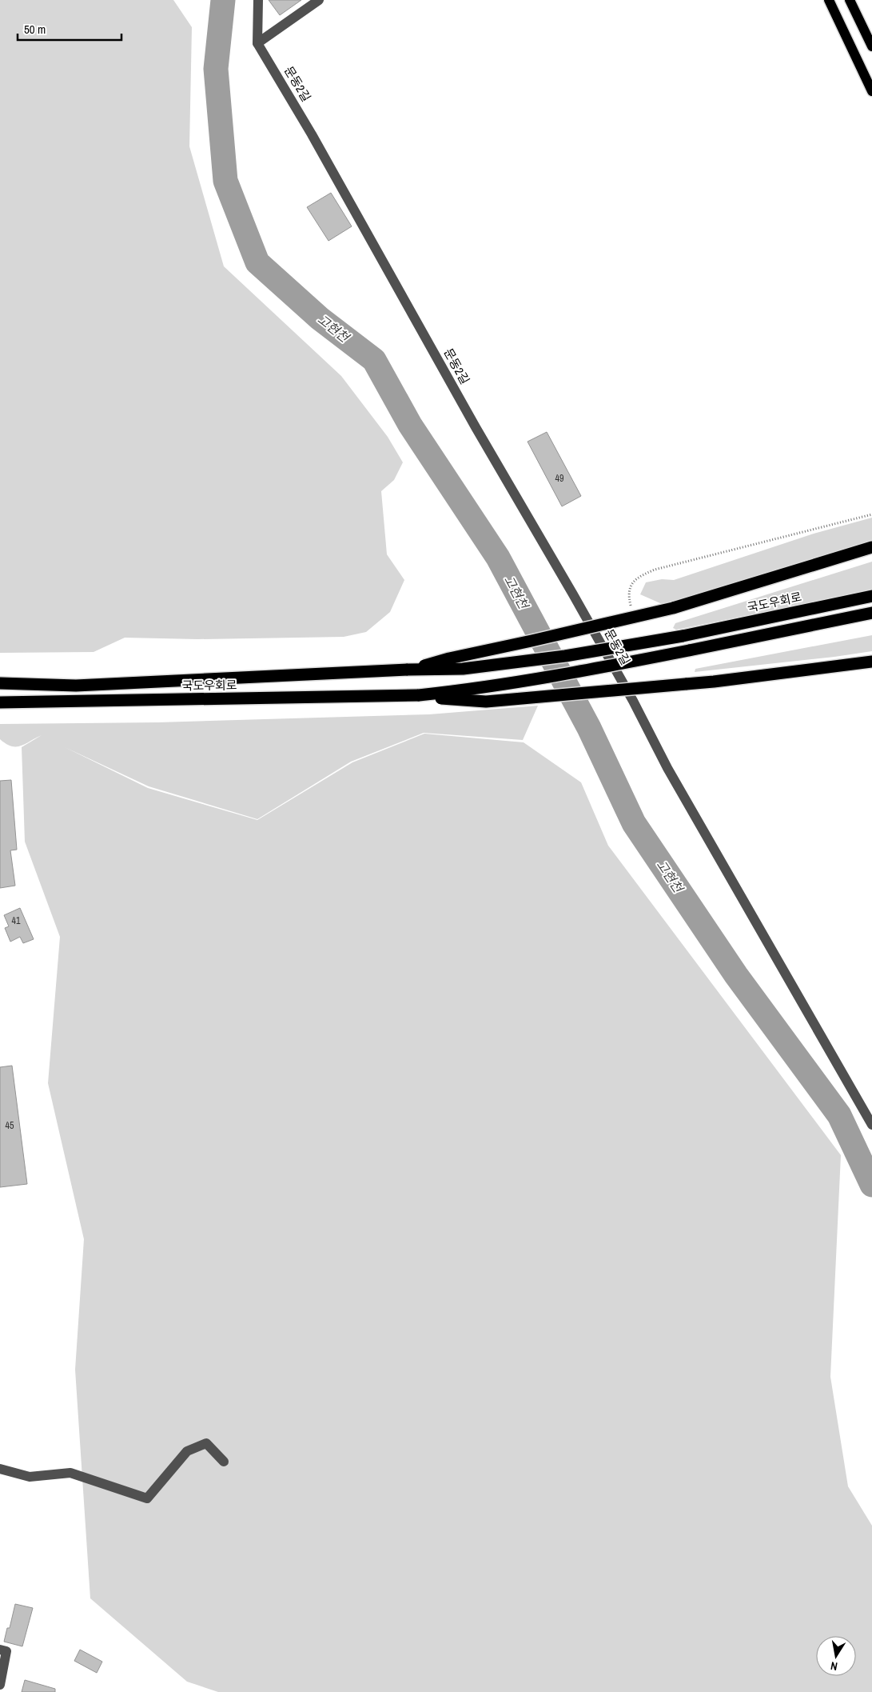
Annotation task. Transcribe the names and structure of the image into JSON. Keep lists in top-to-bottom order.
{
  "streets": {
    "highway": ["국도우회로"],
    "street": ["문동2길"]
  },
  "water": ["고현천"],
  "house_numbers": ["49", "41", "45"],
  "scale_bar": "50 m",
  "north": "bottom"
}
